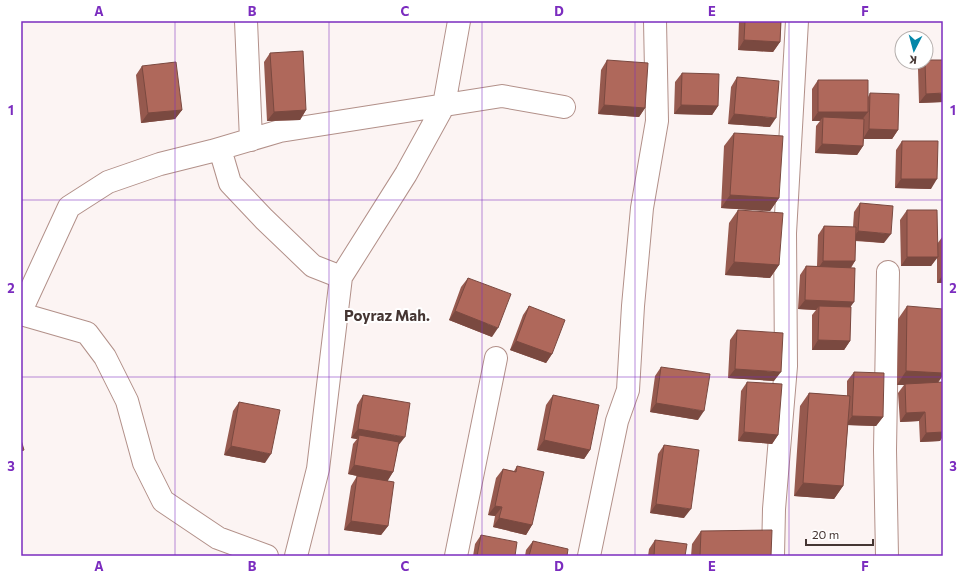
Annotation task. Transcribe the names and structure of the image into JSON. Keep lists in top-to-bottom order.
{
  "districts": ["Poyraz Mah."],
  "scale_bar": "20 m",
  "north": "bottom",
  "grid": {
    "columns": [
      "A",
      "B",
      "C",
      "D",
      "E",
      "F"
    ],
    "rows": ["1", "2", "3"]
  }
}
